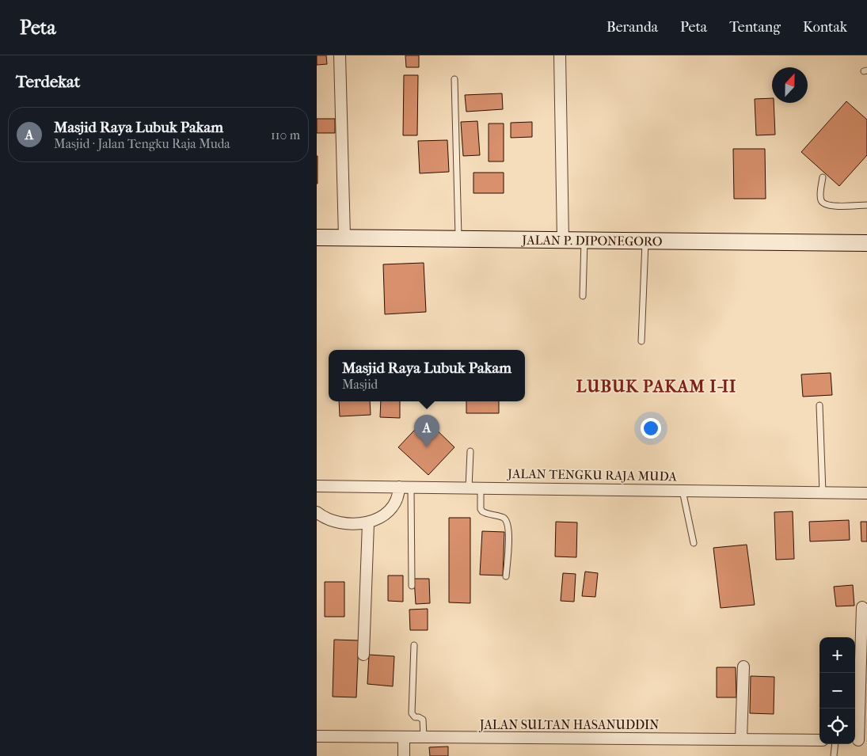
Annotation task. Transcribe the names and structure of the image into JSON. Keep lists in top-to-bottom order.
{
  "streets": {
    "main road": ["JALAN P. DIPONEGORO"],
    "street": ["JALAN TENGKU RAJA MUDA", "JALAN SULTAN HASANUDDIN"]
  },
  "districts": ["LUBUK PAKAM I-II"],
  "north": "top",
  "page": {
    "header": "Peta",
    "nav": [
      "Beranda",
      "Peta",
      "Tentang",
      "Kontak"
    ],
    "heading": "Terdekat",
    "list": [
      {
        "mark": "A",
        "name": "Masjid Raya Lubuk Pakam",
        "note": "Masjid · Jalan Tengku Raja Muda",
        "value": "110 m"
      }
    ],
    "popup": ["Masjid Raya Lubuk Pakam", "Masjid"],
    "pins": "A",
    "map_buttons": ["+", "−"]
  }
}
